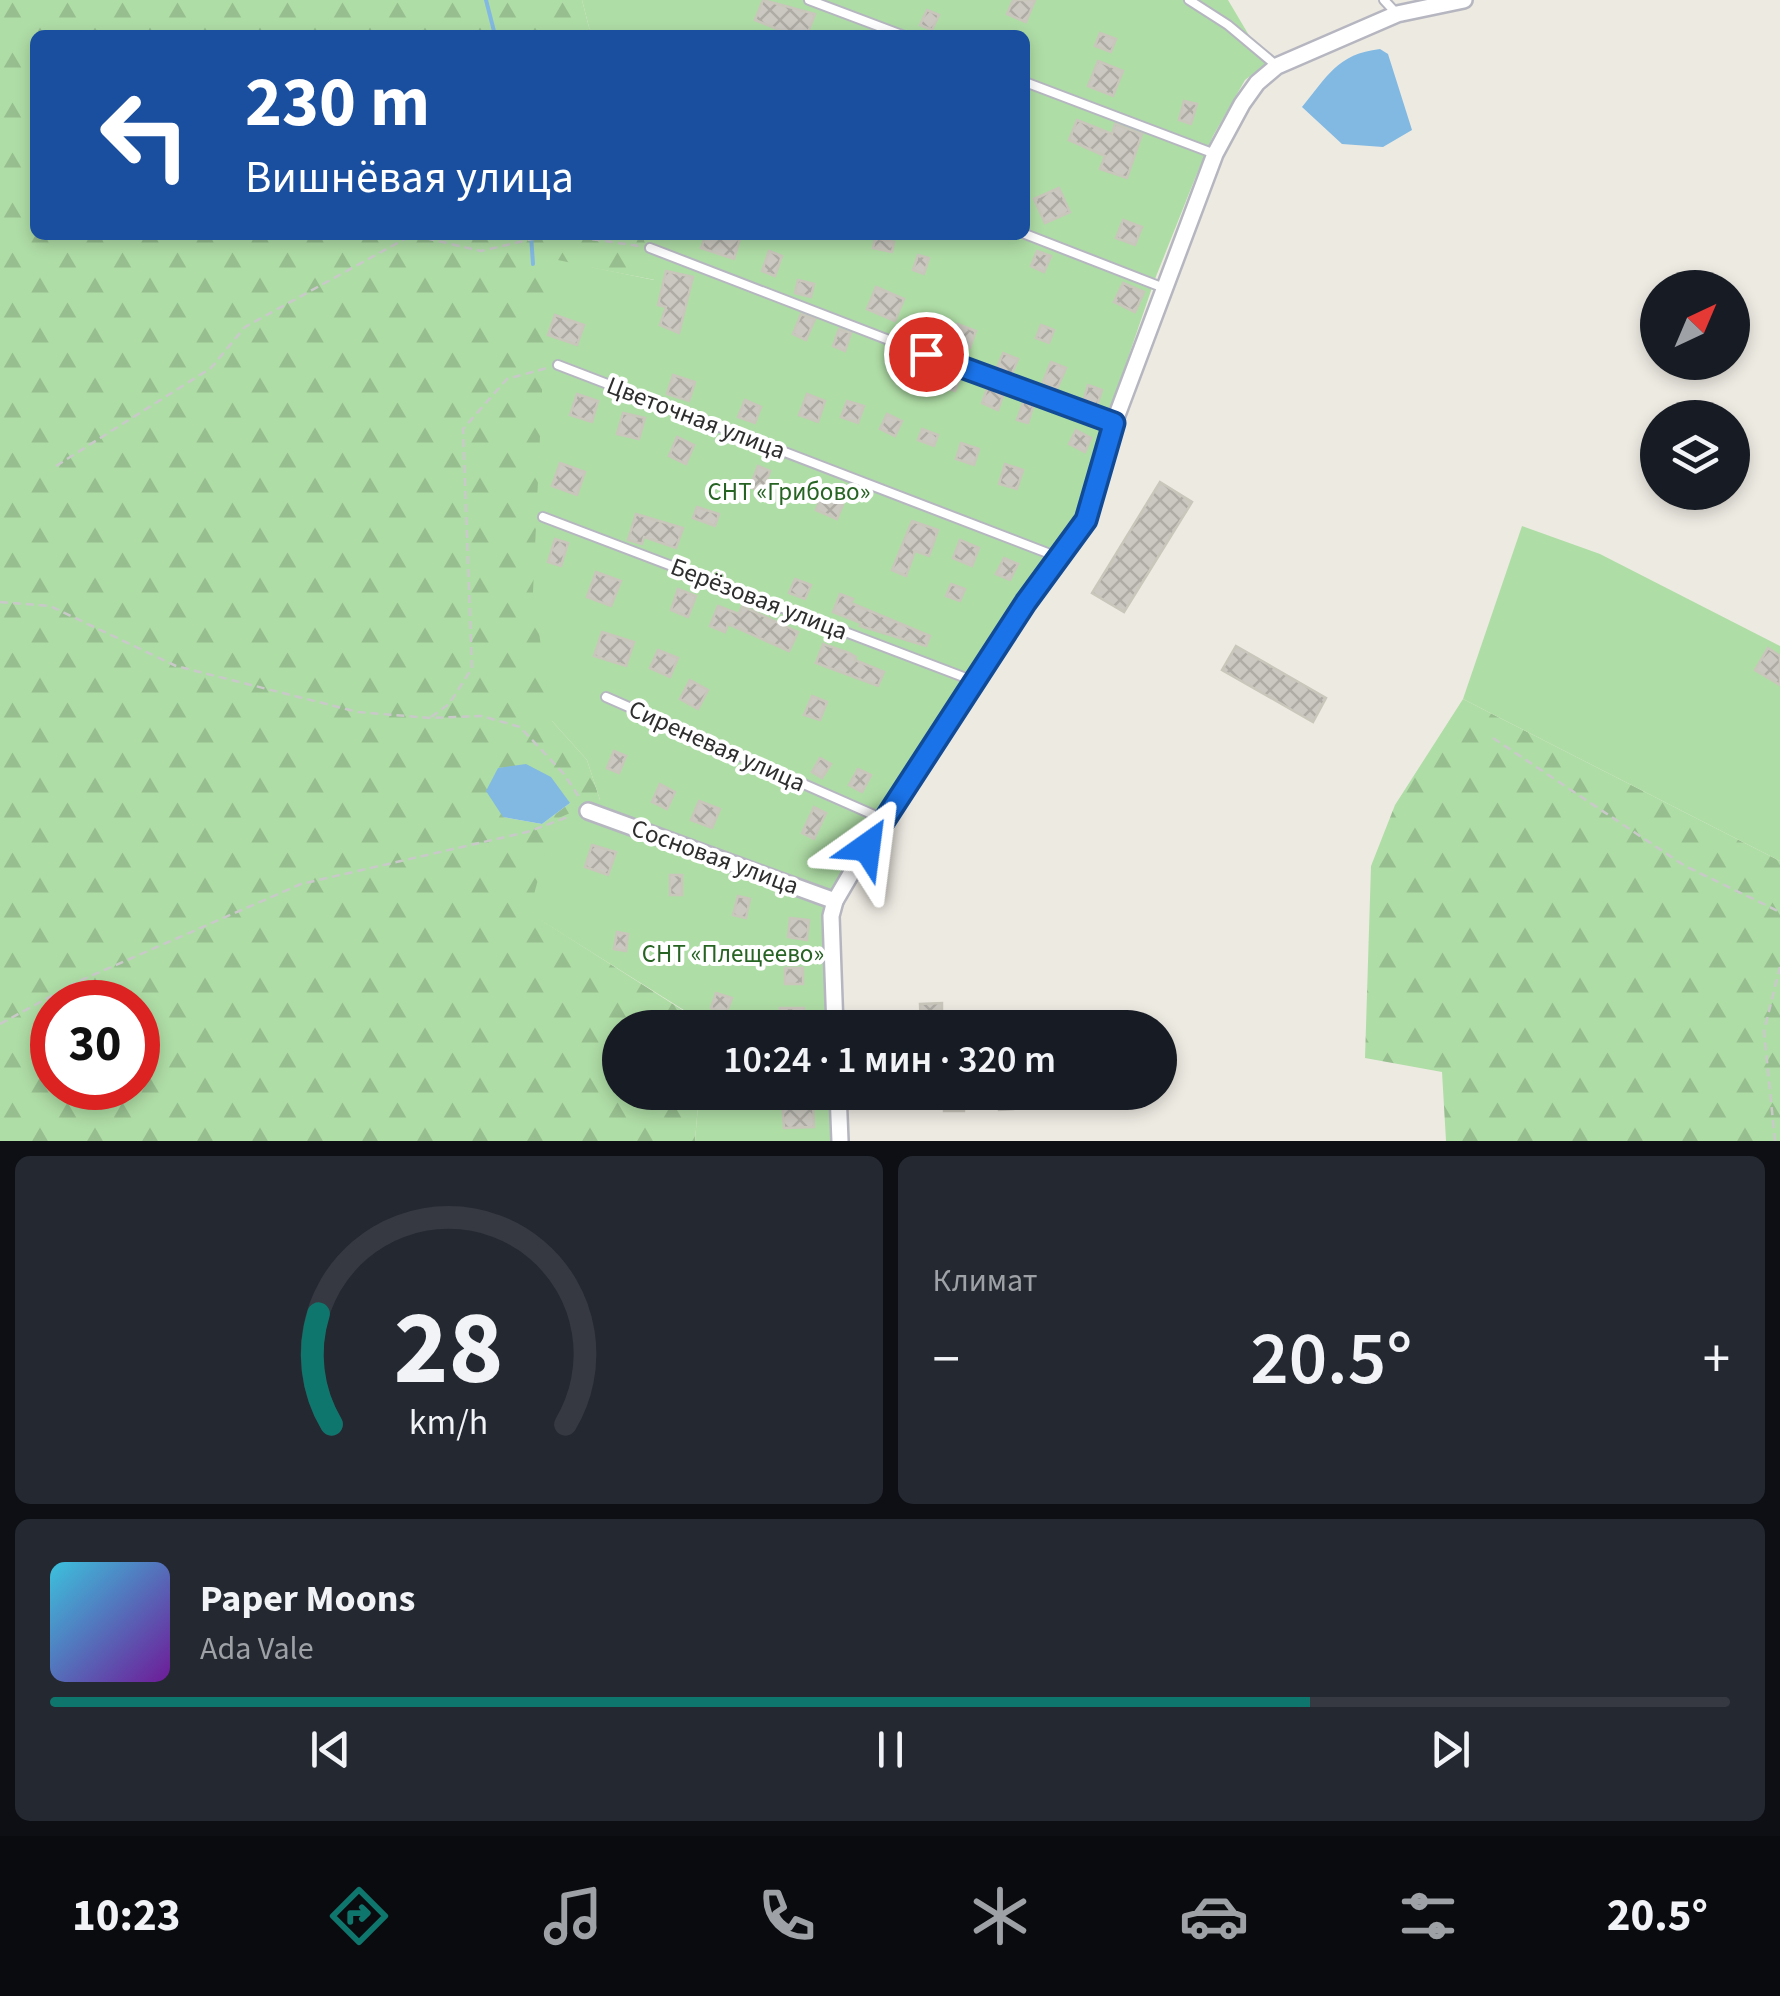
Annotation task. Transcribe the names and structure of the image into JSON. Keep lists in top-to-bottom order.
{
  "streets": {
    "street": ["Сосновая улица"],
    "lane": ["Цветочная улица", "Берёзовая улица", "Сиреневая улица"]
  },
  "parks": ["СНТ «Грибово»", "СНТ «Плещеево»"],
  "north": "top right",
  "page": {
    "turn": ["230 m", "Вишнёвая улица"],
    "limit": "30",
    "trip": "10:24 · 1 мин · 320 m",
    "tile": "Климат",
    "heat": ["−", "20.5°", "+"],
    "song": ["Paper Moons", "Ada Vale"],
    "tabs": ["10:23", "20.5°"],
    "gauge": ["28", "km/h"]
  }
}
